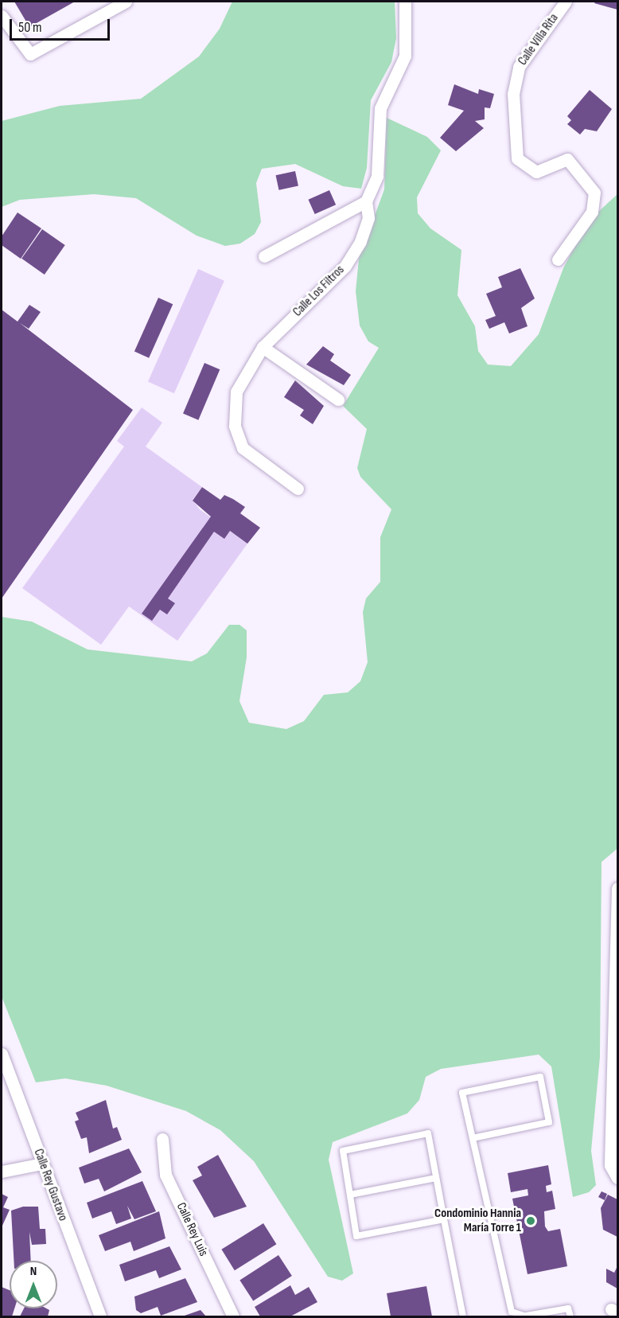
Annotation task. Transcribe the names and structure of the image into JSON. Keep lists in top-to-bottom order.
{
  "streets": {
    "street": [
      "Calle Villa Rita",
      "Calle Los Filtros",
      "Calle Rey Gustavo",
      "Calle Rey Luis"
    ]
  },
  "places": ["Condominio Hannia María Torre 1"],
  "scale_bar": "50 m",
  "north": "top"
}
